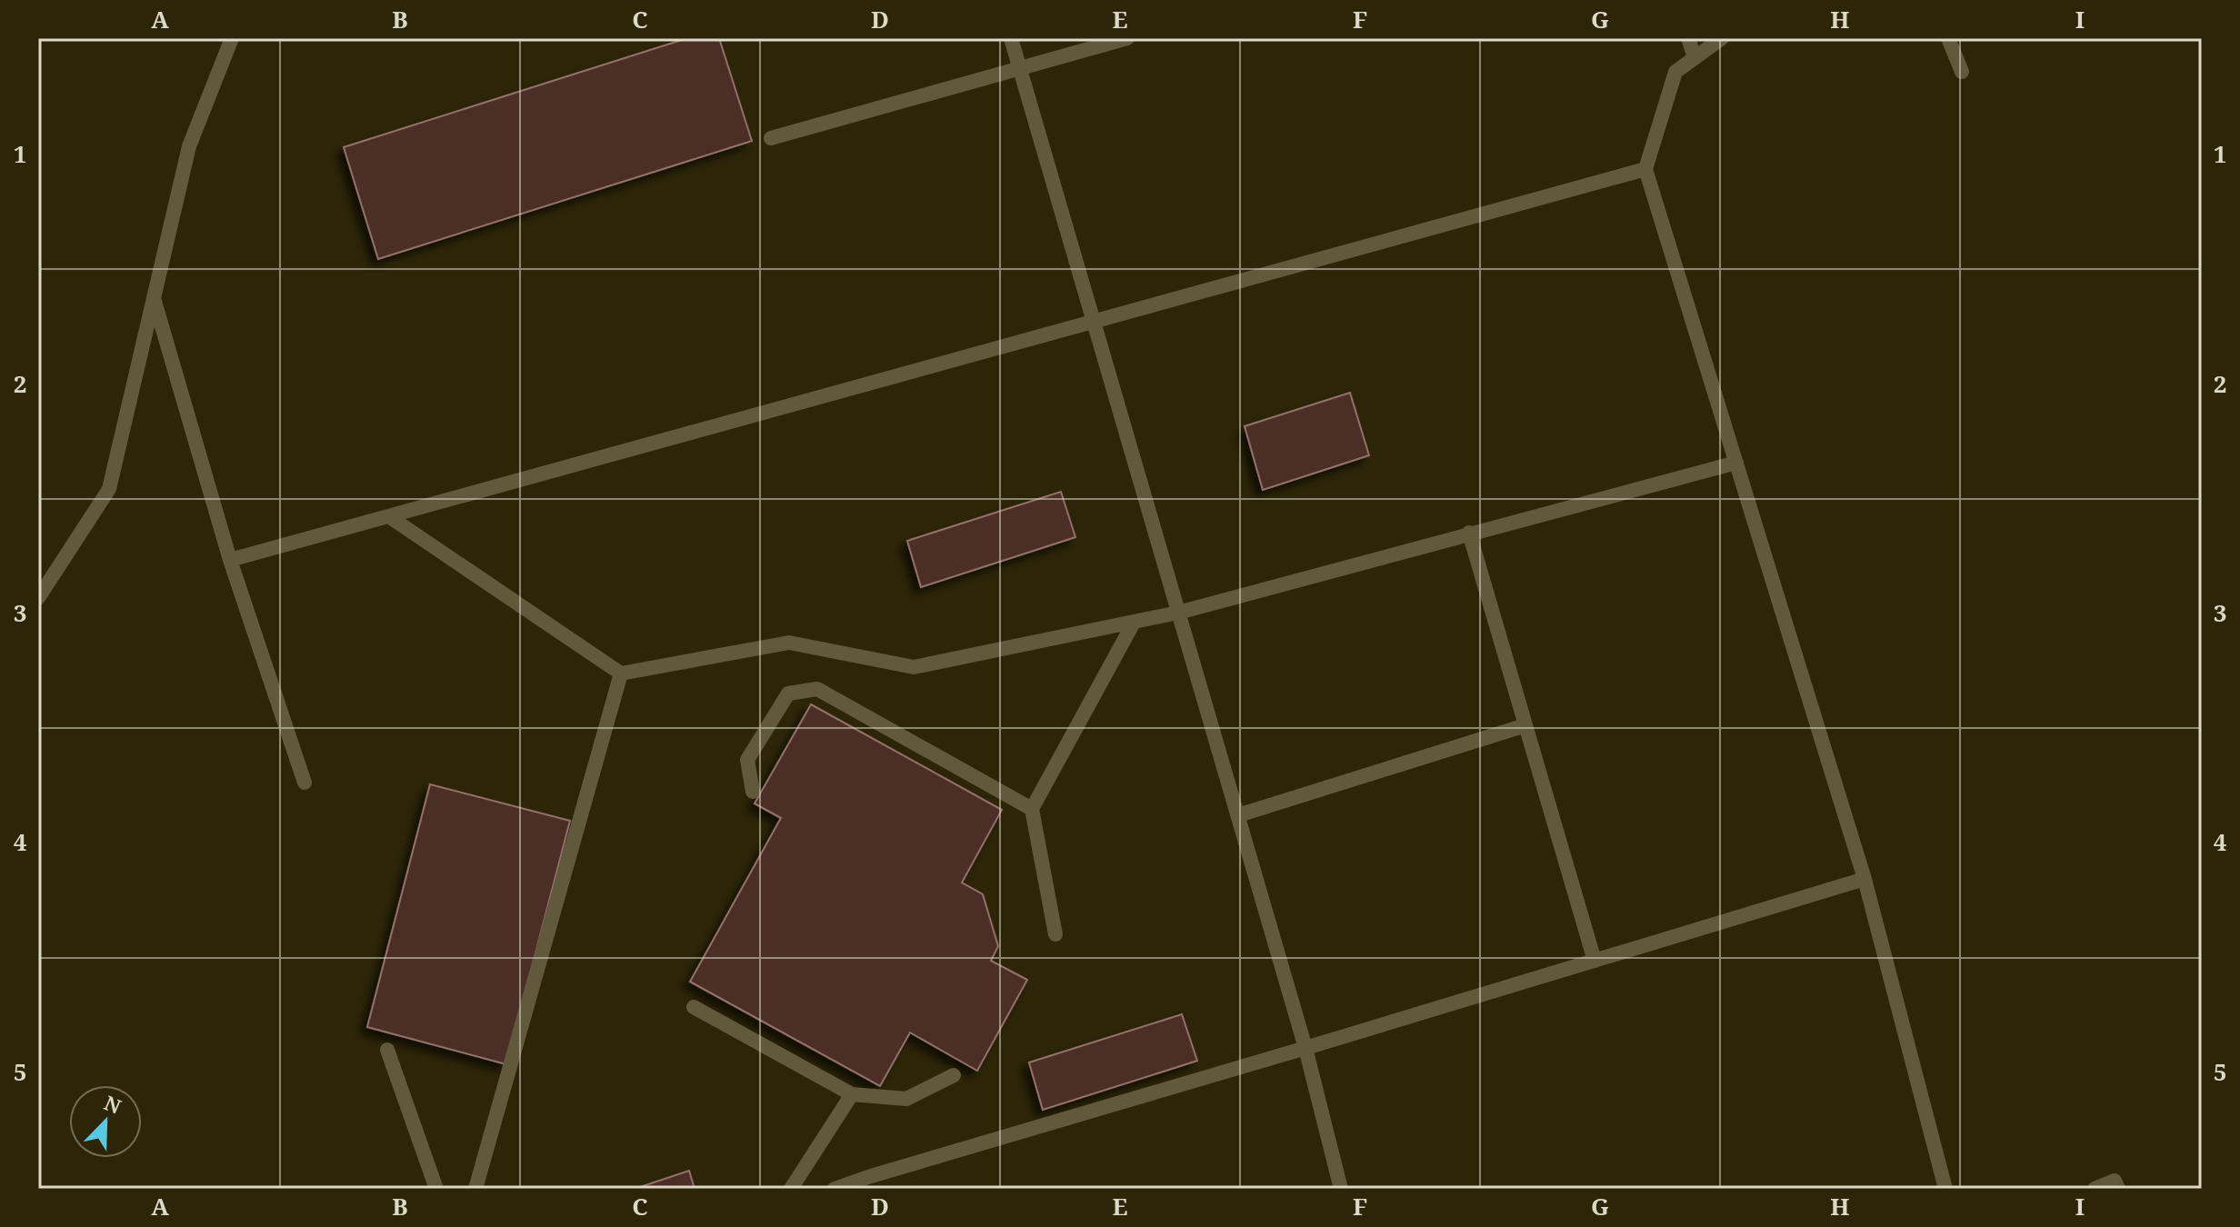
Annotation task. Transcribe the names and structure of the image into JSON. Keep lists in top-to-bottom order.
{
  "north": "top right",
  "grid": {
    "columns": [
      "A",
      "B",
      "C",
      "D",
      "E",
      "F",
      "G",
      "H",
      "I"
    ],
    "rows": [
      "1",
      "2",
      "3",
      "4",
      "5"
    ]
  }
}
